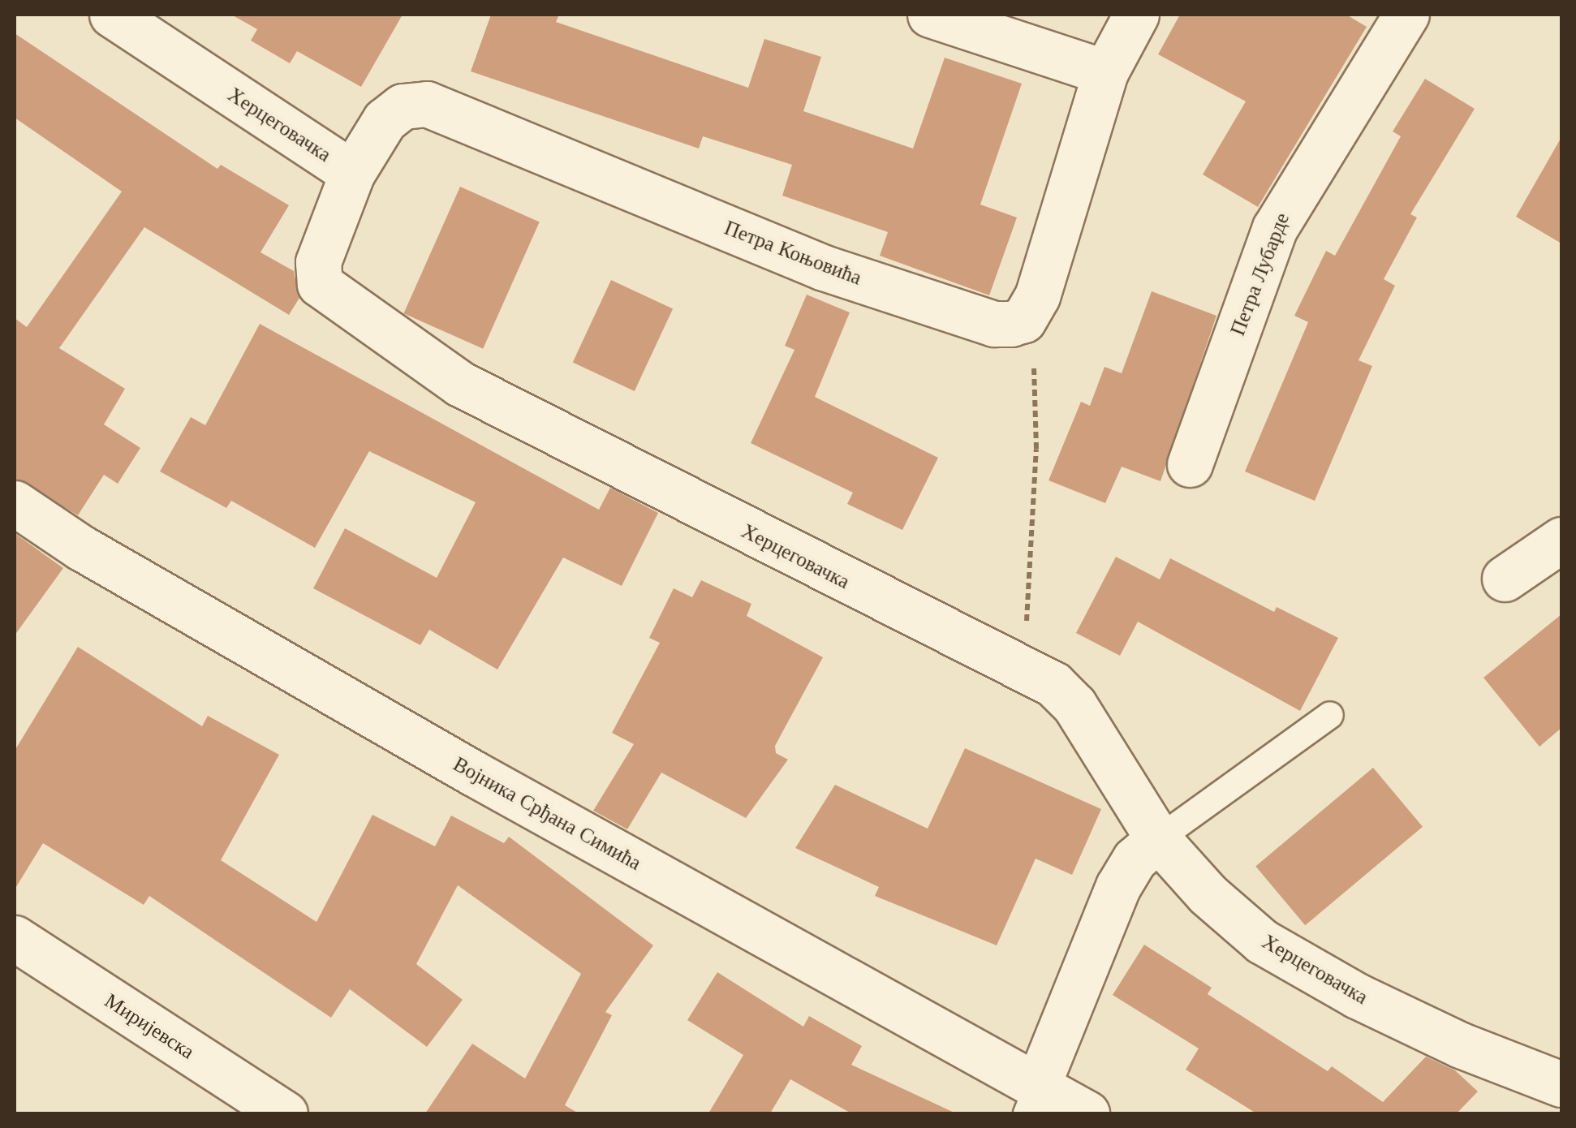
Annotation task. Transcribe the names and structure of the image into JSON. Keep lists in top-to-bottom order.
{
  "streets": {
    "street": [
      "Херцеговачка",
      "Петра Коњовића",
      "Петра Лубарде",
      "Војника Срђана Симића",
      "Миријевска"
    ]
  },
  "crossings": [
    ["Херцеговачка", "Петра Коњовића"]
  ]
}
